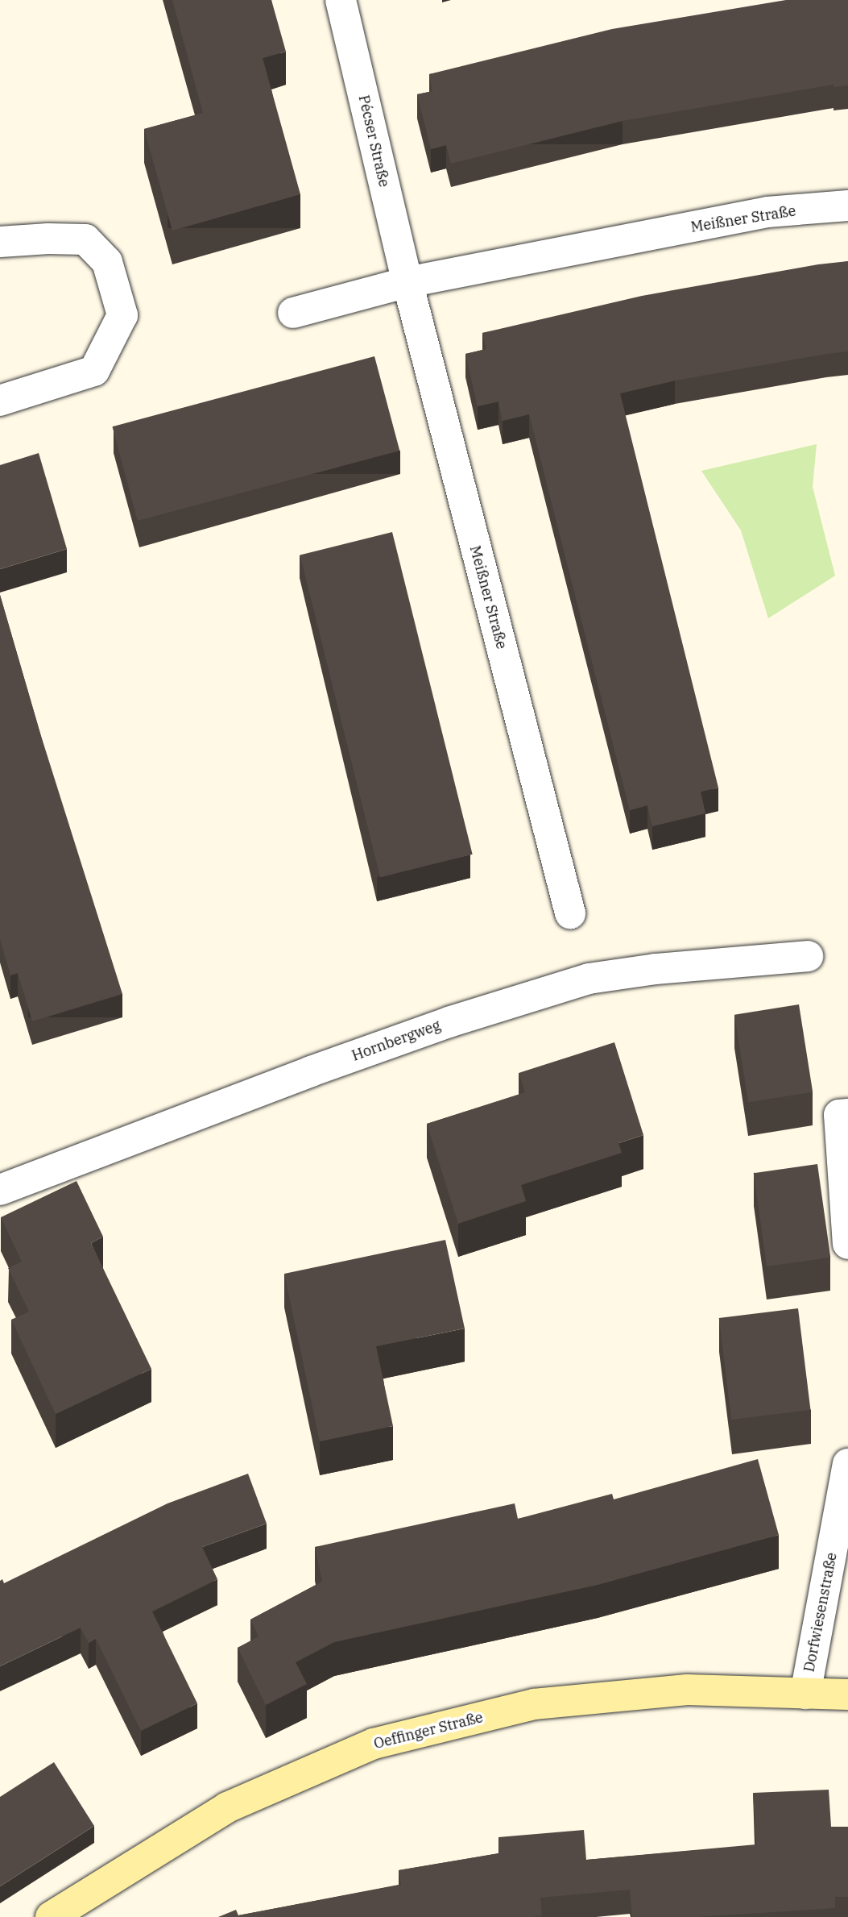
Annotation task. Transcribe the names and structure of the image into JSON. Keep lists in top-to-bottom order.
{
  "streets": {
    "street": [
      "Pécser Straße",
      "Meißner Straße",
      "Hornbergweg",
      "Dorfwiesenstraße",
      "Oeffinger Straße"
    ]
  },
  "crossings": [
    ["Pécser Straße", "Meißner Straße"],
    ["Dorfwiesenstraße", "Oeffinger Straße"]
  ]
}
